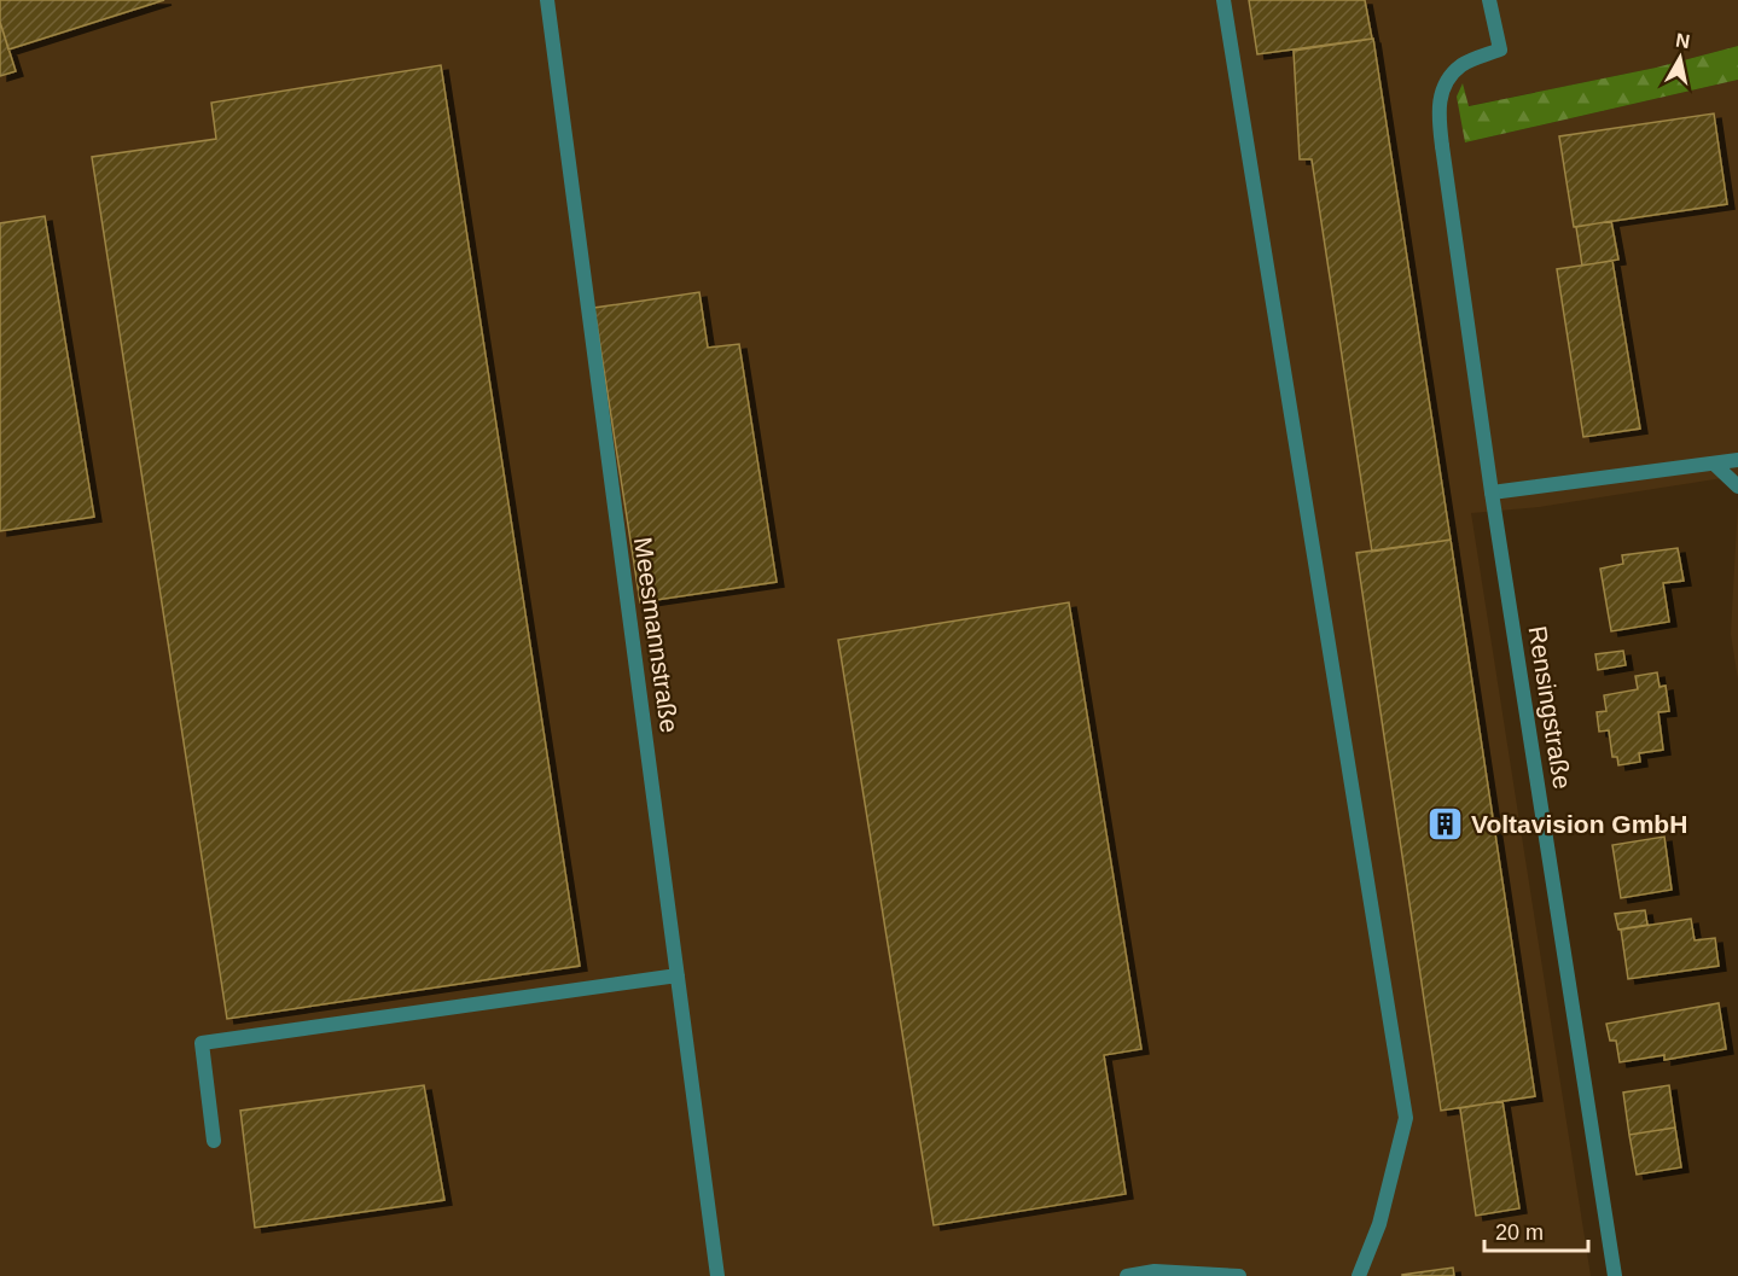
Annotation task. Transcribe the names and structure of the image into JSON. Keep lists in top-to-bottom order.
{
  "streets": {
    "street": ["Meesmannstraße", "Rensingstraße"]
  },
  "places": {
    "building": ["Voltavision GmbH"]
  },
  "scale_bar": "20 m",
  "north": "top"
}
